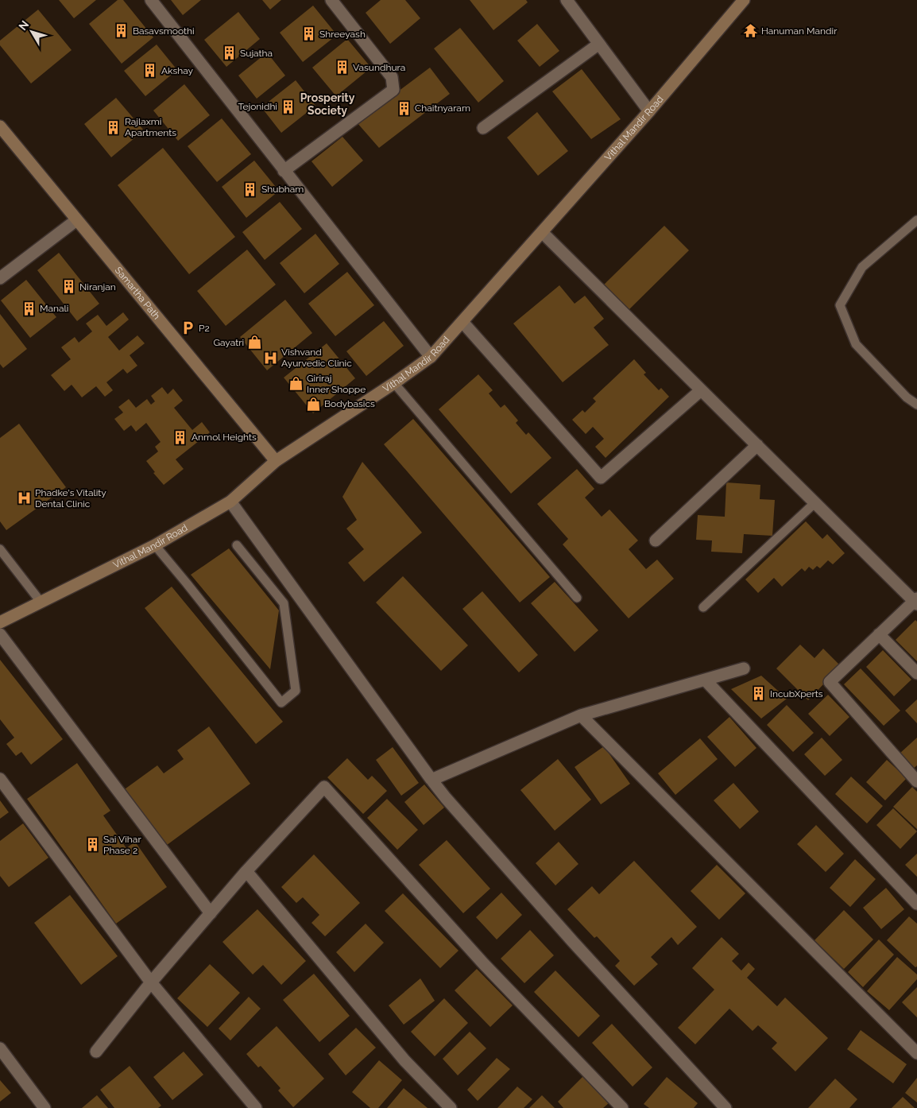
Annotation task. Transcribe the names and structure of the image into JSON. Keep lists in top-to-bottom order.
{
  "streets": {
    "street": ["Vithal Mandir Road", "Samartha Path"]
  },
  "crossings": [
    ["Vithal Mandir Road", "Samartha Path"]
  ],
  "districts": ["Prosperity Society"],
  "places": {
    "building": [
      "Basavsmoothi",
      "Shreeyash",
      "Sujatha",
      "Vasundhura",
      "Akshay",
      "Tejonidhi",
      "Chaitnyaram",
      "Rajlaxmi Apartments",
      "Shubham",
      "Niranjan",
      "Manali",
      "Anmol Heights",
      "IncubXperts",
      "Sai Vihar Phase 2"
    ],
    "temple": ["Hanuman Mandir"],
    "parking": ["P2"],
    "shop": ["Gayatri", "Giriraj Inner Shoppe", "Bodybasics"],
    "hospital": ["Vishvand Ayurvedic Clinic", "Phadke's Vitality Dental Clinic"]
  },
  "north": "top left"
}
